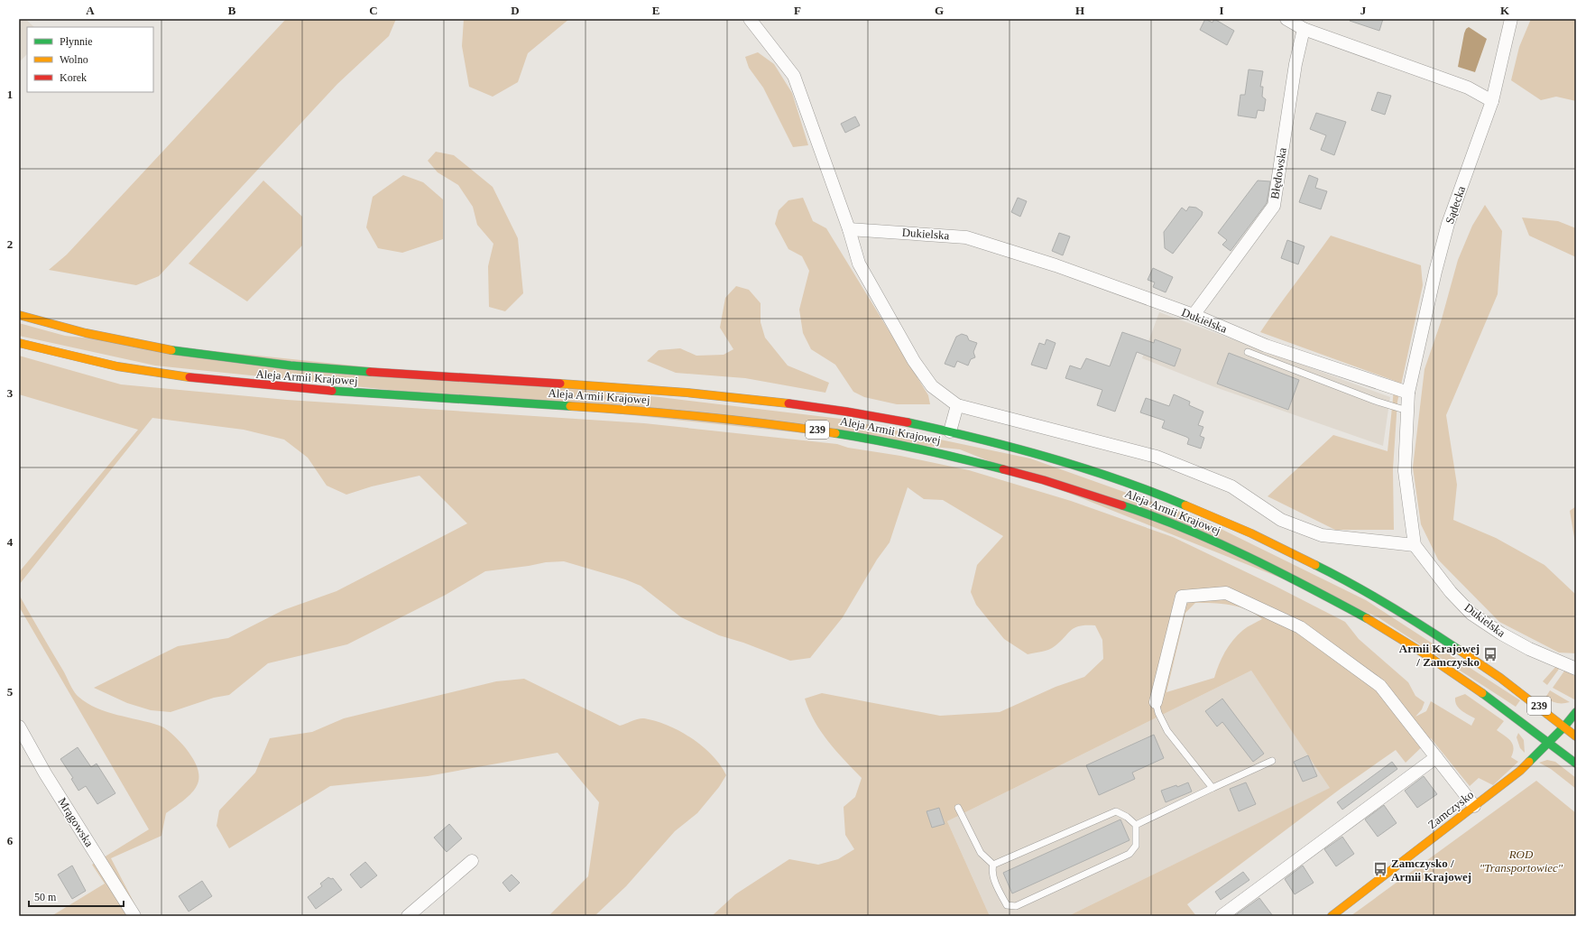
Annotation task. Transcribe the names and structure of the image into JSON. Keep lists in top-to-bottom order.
{
  "streets": {
    "main road": ["Aleja Armii Krajowej", "239", "Zamczysko"],
    "street": [
      "Błędowska",
      "Sądecka",
      "Dukielska",
      "Mrągowska"
    ]
  },
  "crossings": [
    ["Błędowska", "Dukielska"],
    ["Sądecka", "Dukielska"],
    ["Aleja Armii Krajowej", "Zamczysko"]
  ],
  "parks": ["ROD \"Transportowiec\""],
  "places": {
    "bus stop": ["Armii Krajowej / Zamczysko", "Zamczysko / Armii Krajowej"]
  },
  "legend": ["Płynnie", "Wolno", "Korek"],
  "scale_bar": "50 m",
  "grid": {
    "columns": [
      "A",
      "B",
      "C",
      "D",
      "E",
      "F",
      "G",
      "H",
      "I",
      "J",
      "K"
    ],
    "rows": [
      "1",
      "2",
      "3",
      "4",
      "5",
      "6"
    ]
  }
}
